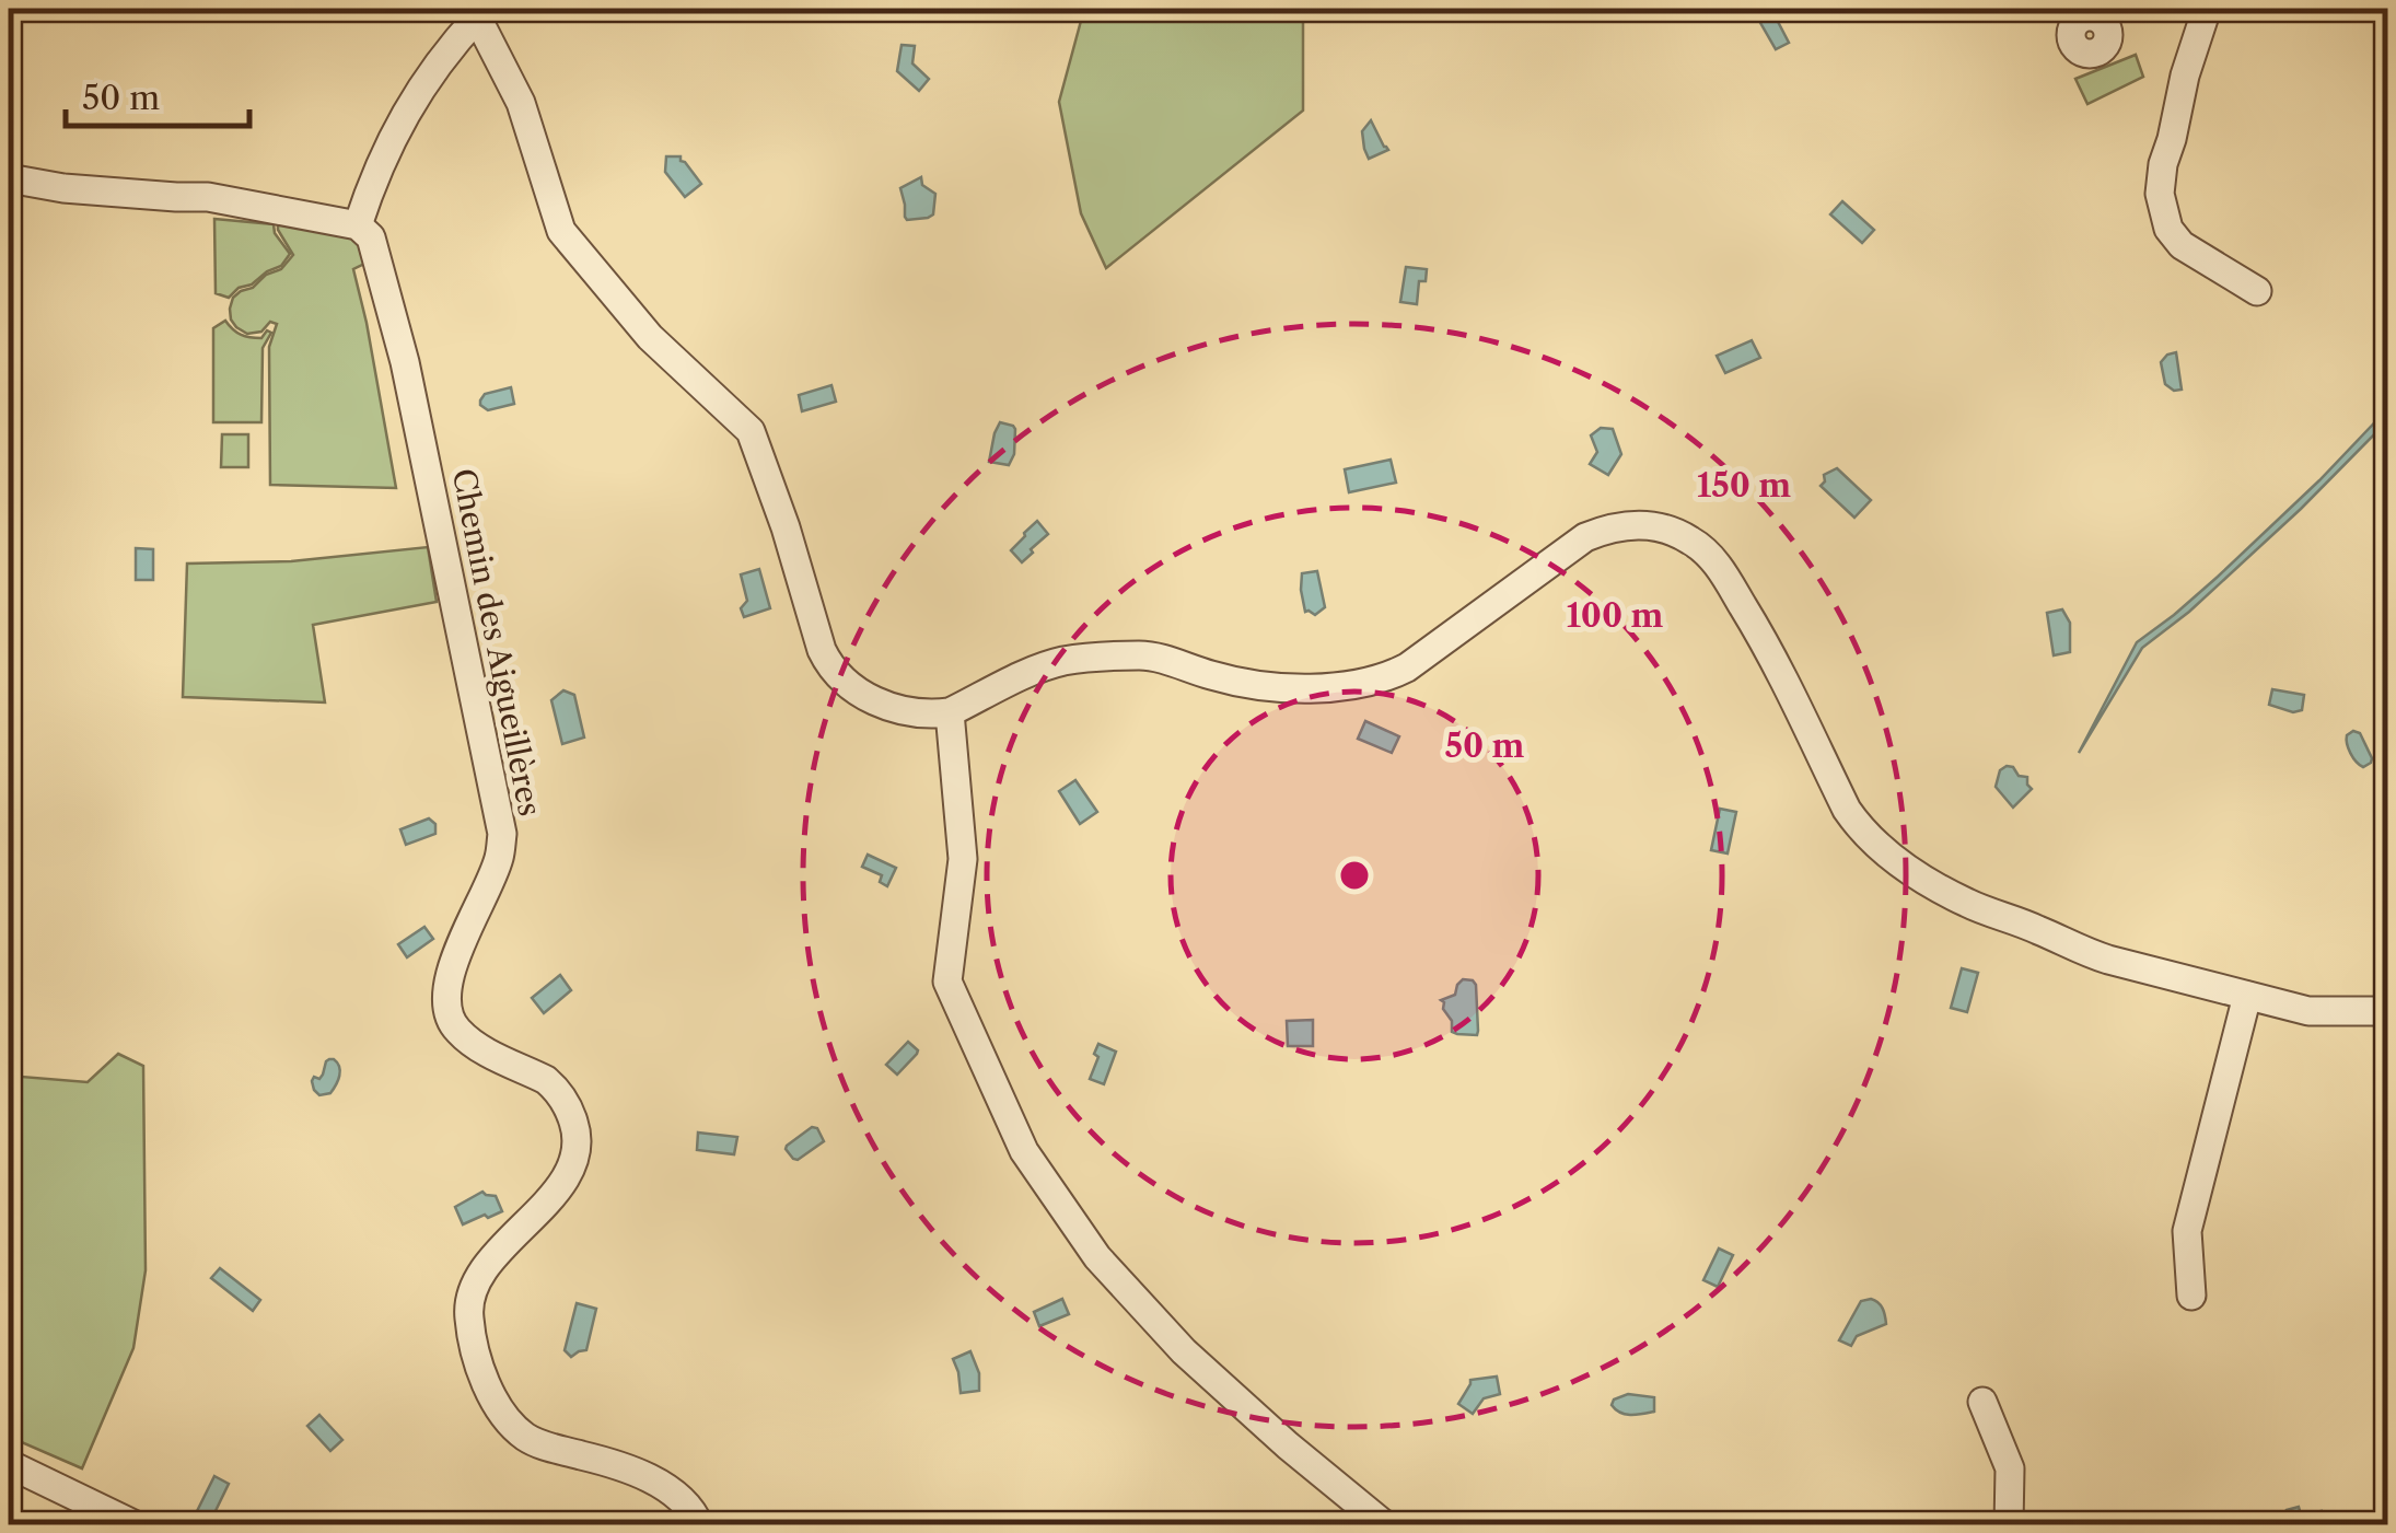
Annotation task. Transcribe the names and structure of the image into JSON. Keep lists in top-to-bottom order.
{
  "streets": {
    "street": ["Chemin des Aigueillères"]
  },
  "scale_bar": "50 m",
  "rings": ["150 m", "100 m", "50 m"]
}
